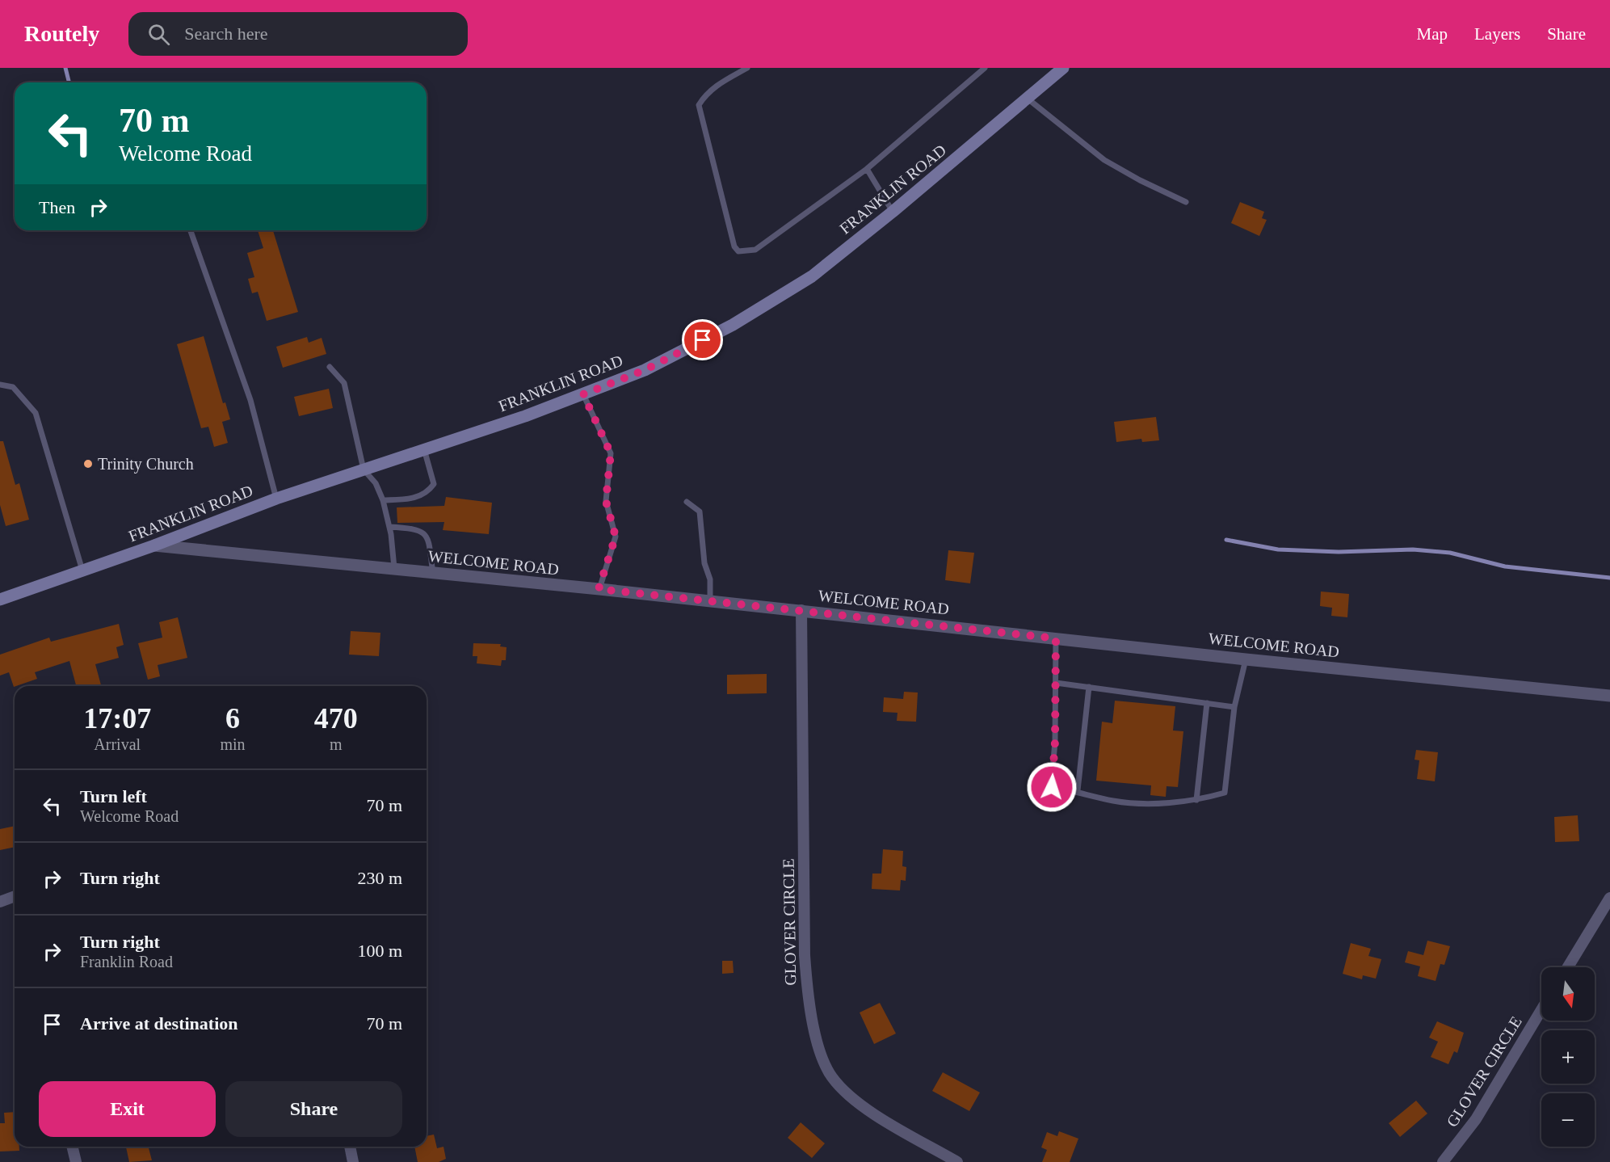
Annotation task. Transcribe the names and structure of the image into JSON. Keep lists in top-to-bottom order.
{
  "streets": {
    "main road": ["FRANKLIN ROAD"],
    "street": ["WELCOME ROAD", "GLOVER CIRCLE"]
  },
  "crossings": [
    ["FRANKLIN ROAD", "WELCOME ROAD"],
    ["WELCOME ROAD", "GLOVER CIRCLE"]
  ],
  "places": ["Trinity Church"],
  "north": "bottom",
  "page": {
    "header": "Routely",
    "search": "Search here",
    "nav": ["Map", "Layers", "Share"],
    "turn": ["70 m", "Welcome Road"],
    "then": "Then",
    "eta": [
      "17:07",
      "Arrival",
      "6",
      "min",
      "470",
      "m"
    ],
    "list": [
      {
        "name": "Turn left",
        "note": "Welcome Road",
        "value": "70 m"
      },
      {
        "name": "Turn right",
        "value": "230 m"
      },
      {
        "name": "Turn right",
        "note": "Franklin Road",
        "value": "100 m"
      },
      {
        "name": "Arrive at destination",
        "value": "70 m"
      }
    ],
    "map_buttons": ["+", "−"],
    "buttons": ["Exit", "Share"]
  }
}
